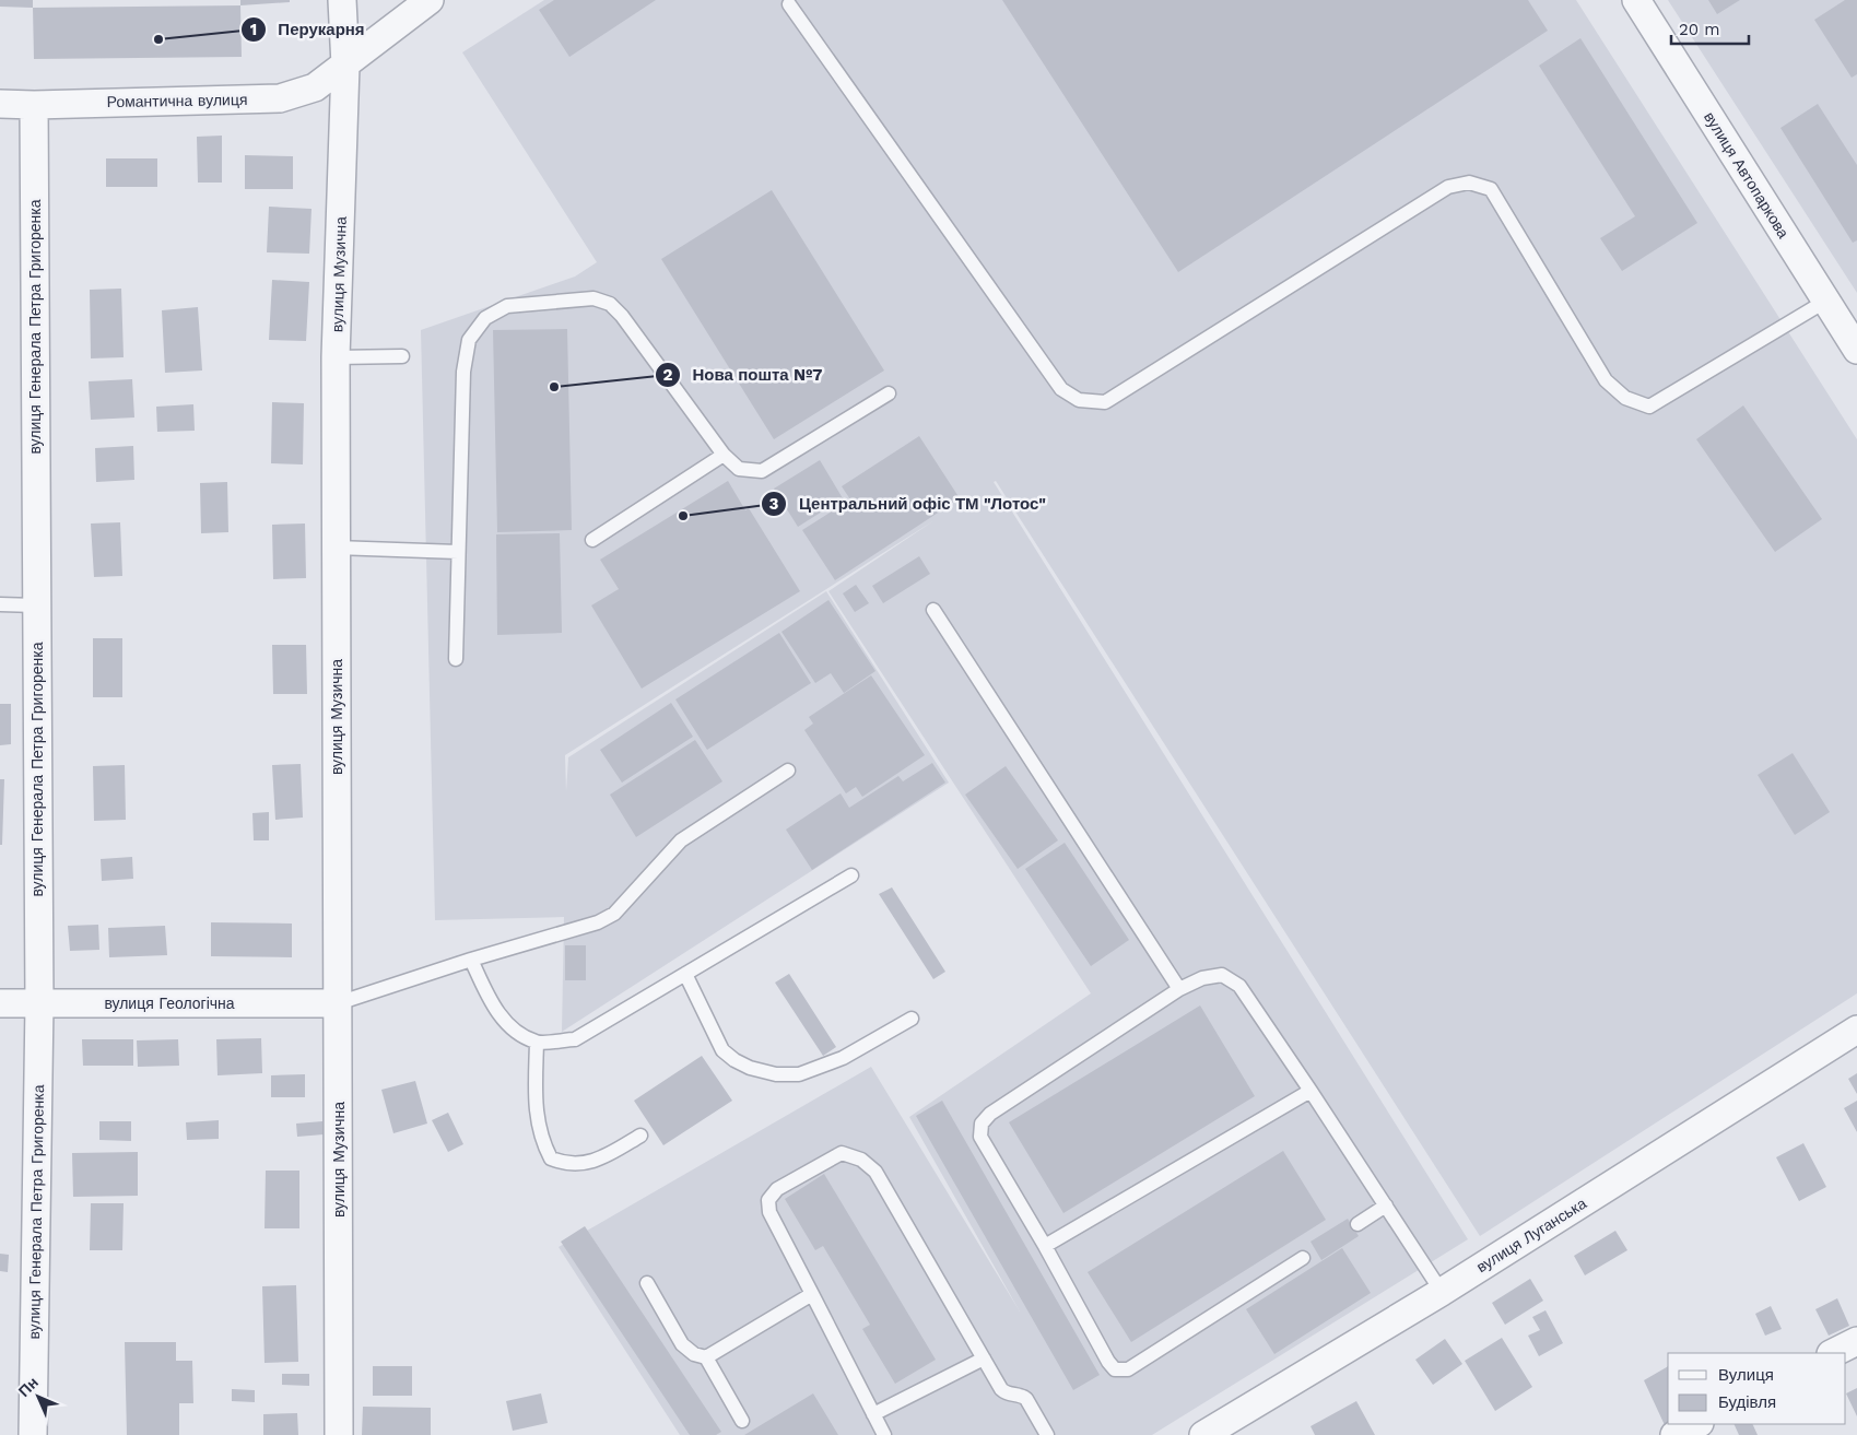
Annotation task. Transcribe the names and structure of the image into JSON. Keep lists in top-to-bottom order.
{
  "streets": {
    "street": [
      "Романтична вулиця",
      "вулиця Автопаркова",
      "вулиця Музична",
      "вулиця Генерала Петра Григоренка",
      "вулиця Геологічна",
      "вулиця Луганська"
    ]
  },
  "crossings": [
    ["Романтична вулиця", "вулиця Музична"],
    ["Романтична вулиця", "вулиця Генерала Петра Григоренка"],
    ["вулиця Музична", "вулиця Геологічна"],
    ["вулиця Генерала Петра Григоренка", "вулиця Геологічна"]
  ],
  "places": ["Перукарня", "Нова пошта №7", "Центральний офіс ТМ \"Лотос\""],
  "legend": ["Вулиця", "Будівля"],
  "scale_bar": "20 m",
  "north": "top left"
}
